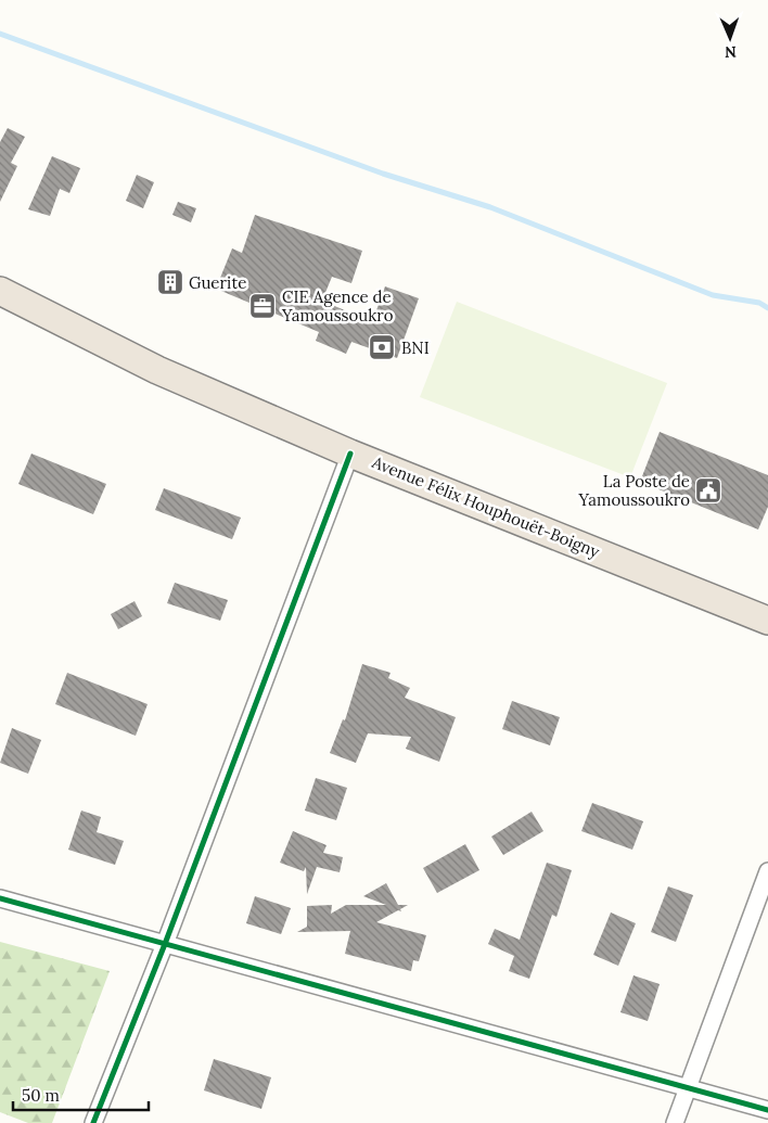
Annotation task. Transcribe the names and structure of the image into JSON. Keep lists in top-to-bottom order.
{
  "streets": {
    "highway": ["Avenue Félix Houphouët-Boigny"]
  },
  "places": {
    "building": ["Guerite"],
    "office": ["CIE Agence de Yamoussoukro"],
    "bank": ["BNI"],
    "public building": ["La Poste de Yamoussoukro"]
  },
  "scale_bar": "50 m",
  "north": "bottom"
}
